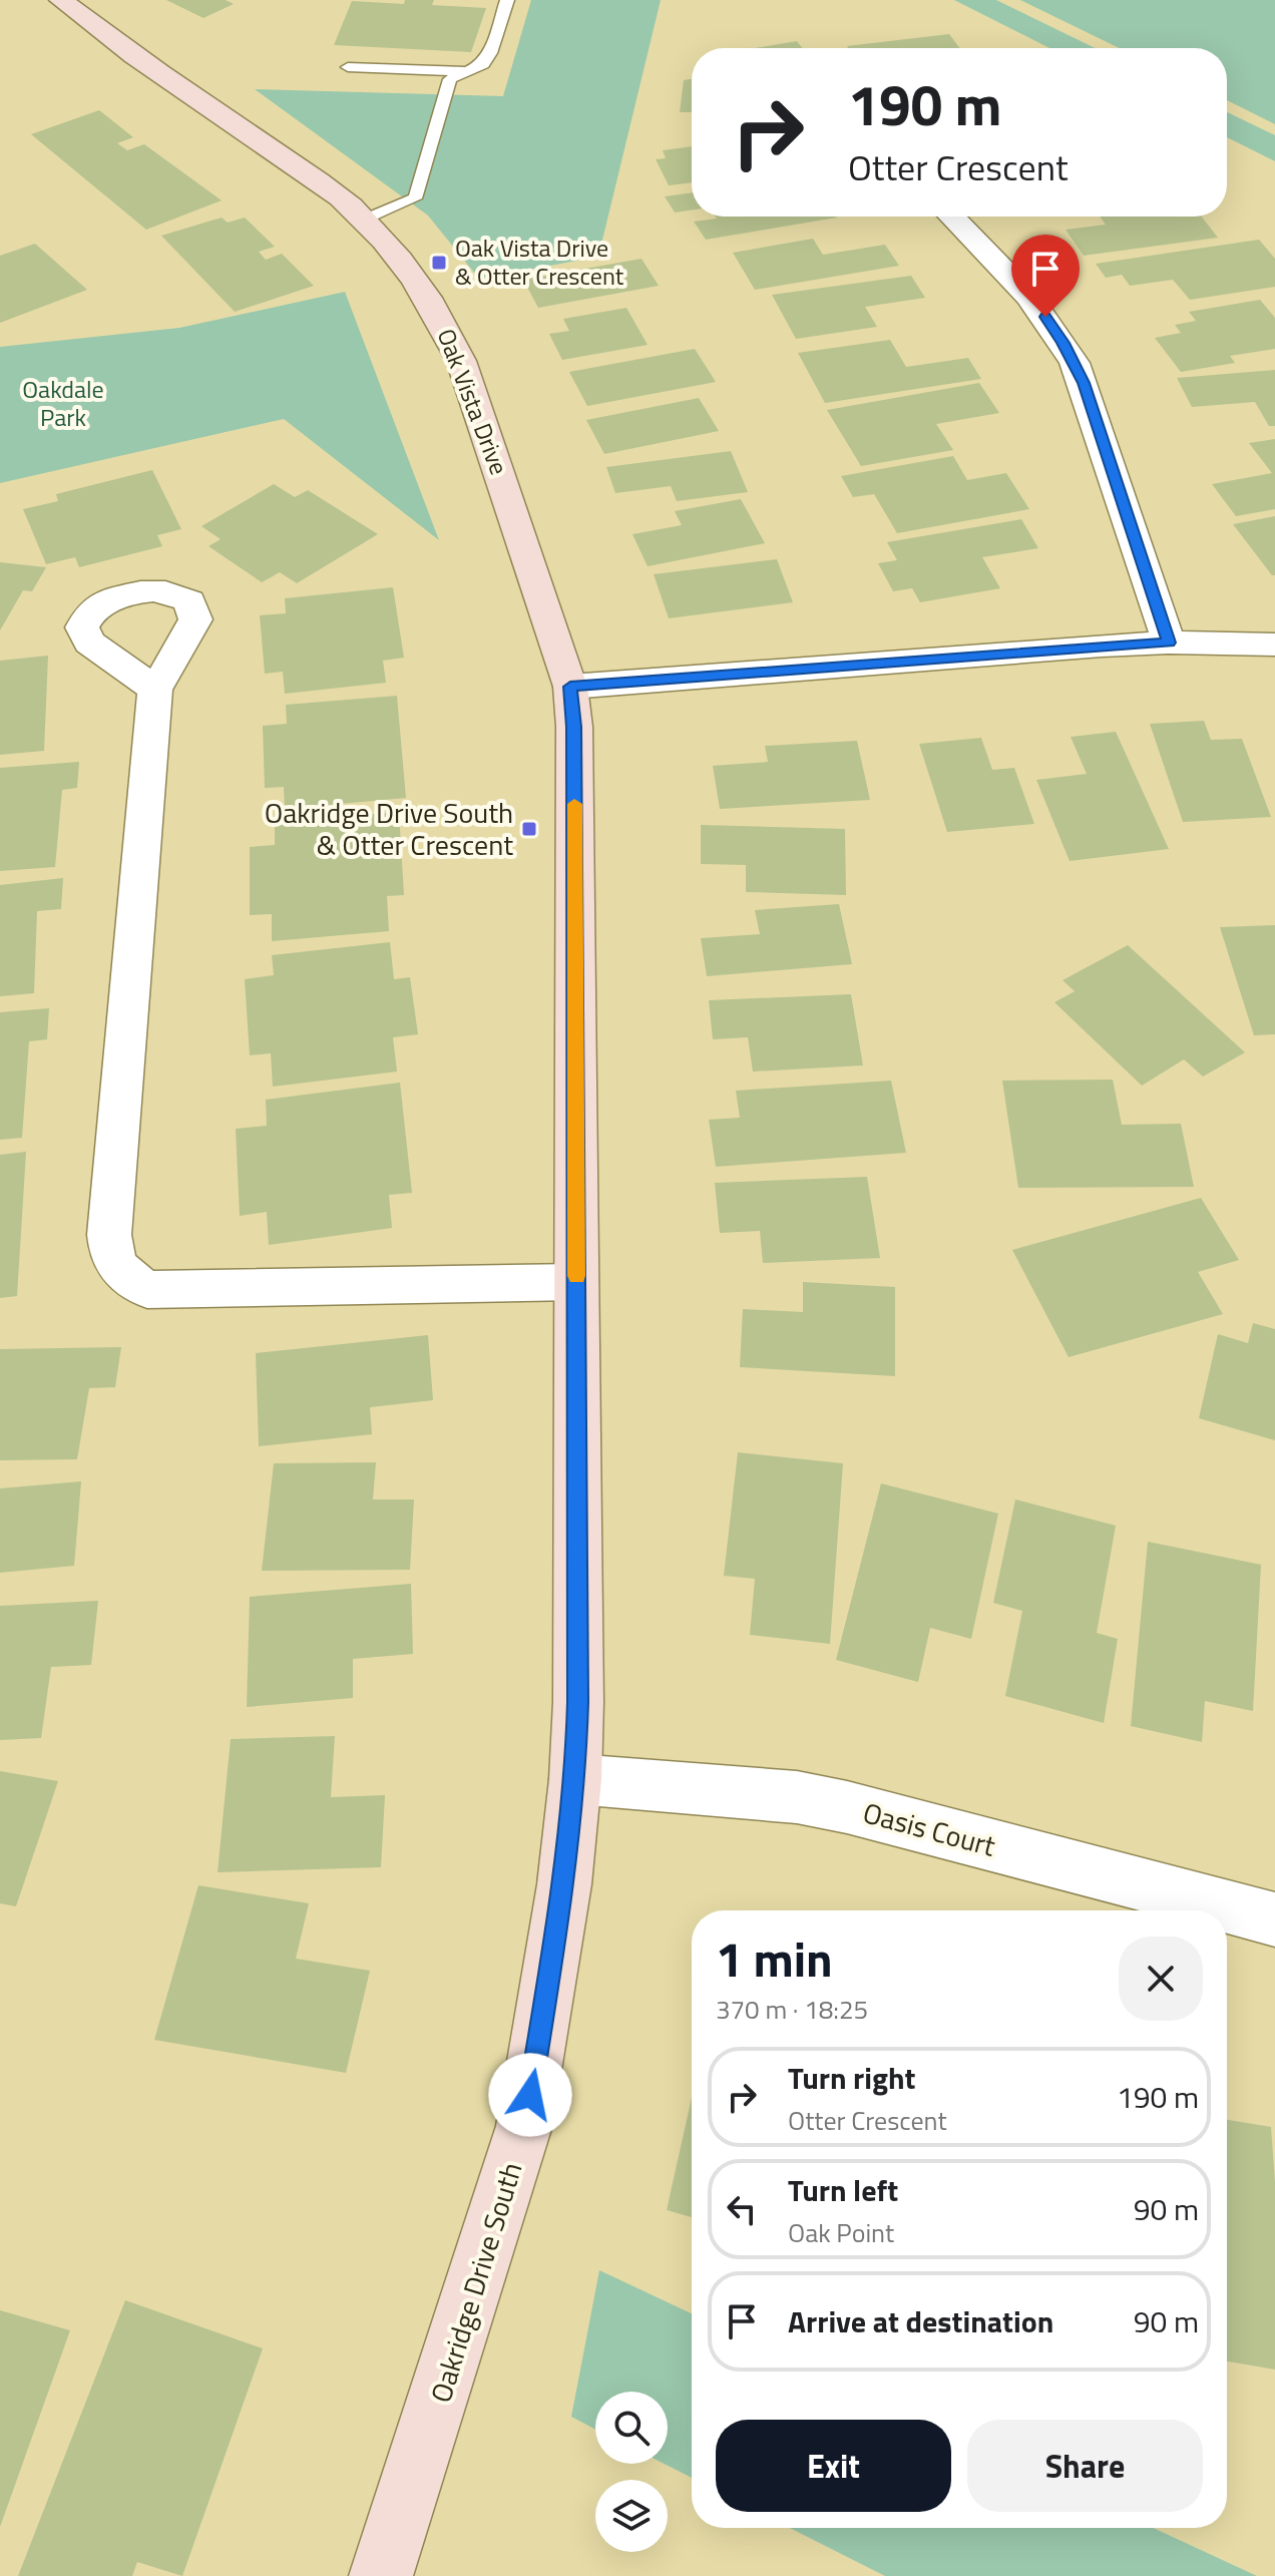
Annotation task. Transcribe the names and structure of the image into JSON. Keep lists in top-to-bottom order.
{
  "streets": {
    "street": ["Oak Vista Drive", "Oasis Court", "Oakridge Drive South"]
  },
  "crossings": [
    ["Oak Vista Drive", "Oakridge Drive South"],
    ["Oasis Court", "Oakridge Drive South"]
  ],
  "parks": ["Oakdale Park"],
  "places": {
    "transit": ["Oak Vista Drive & Otter Crescent", "Oakridge Drive South & Otter Crescent"]
  },
  "page": {
    "turn": ["190 m", "Otter Crescent"],
    "heading": ["1 min", "370 m · 18:25"],
    "list": [
      {
        "name": "Turn right",
        "note": "Otter Crescent",
        "value": "190 m"
      },
      {
        "name": "Turn left",
        "note": "Oak Point",
        "value": "90 m"
      },
      {
        "name": "Arrive at destination",
        "value": "90 m"
      }
    ],
    "buttons": ["Exit", "Share"]
  }
}
